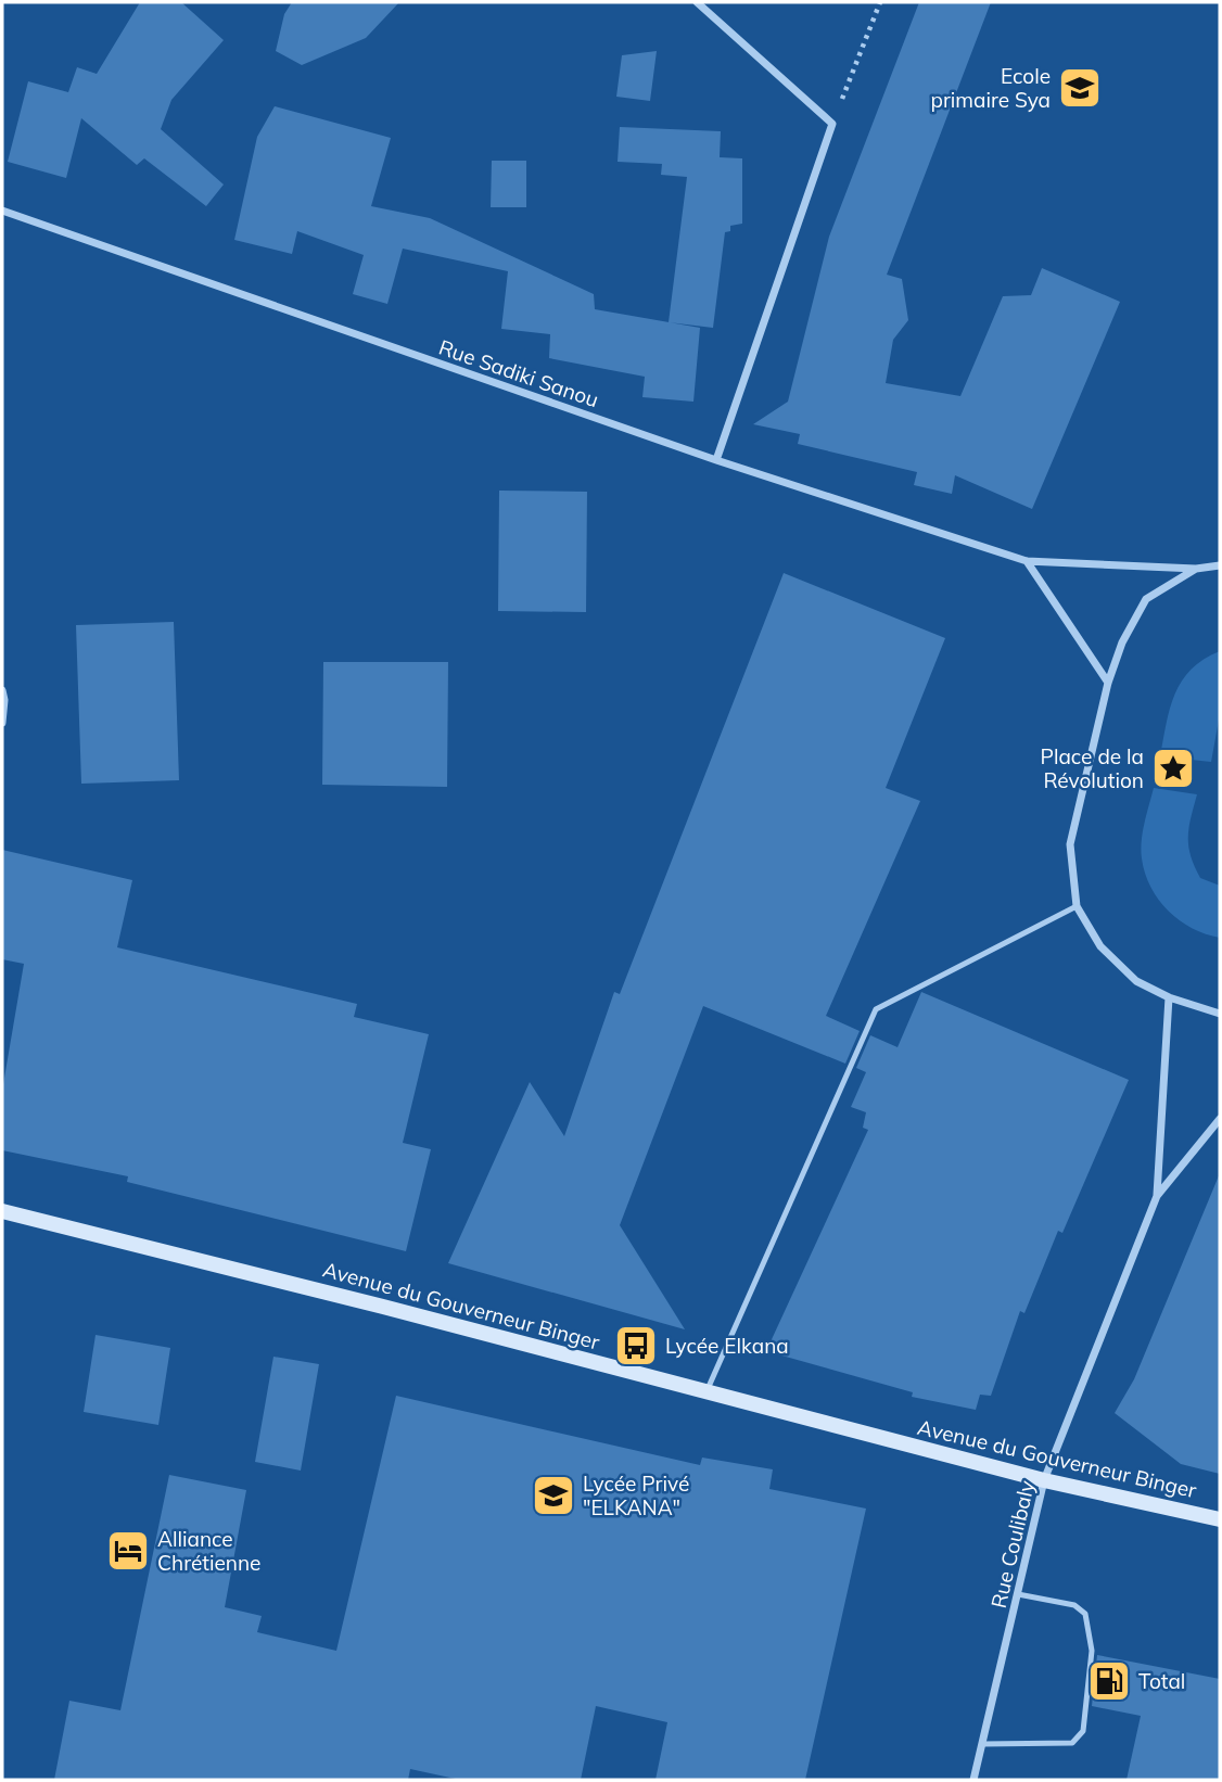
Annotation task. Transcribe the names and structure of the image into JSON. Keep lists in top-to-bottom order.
{
  "streets": {
    "street": ["Rue Sadiki Sanou", "Avenue du Gouverneur Binger", "Rue Coulibaly"]
  },
  "crossings": [
    ["Avenue du Gouverneur Binger", "Rue Coulibaly"]
  ],
  "places": {
    "school or university": ["Ecole primaire Sya", "Lycée Privé \"ELKANA\""],
    "place": ["Place de la Révolution"],
    "bus stop": ["Lycée Elkana"],
    "hotel": ["Alliance Chrétienne"],
    "fuel station": ["Total"]
  }
}
